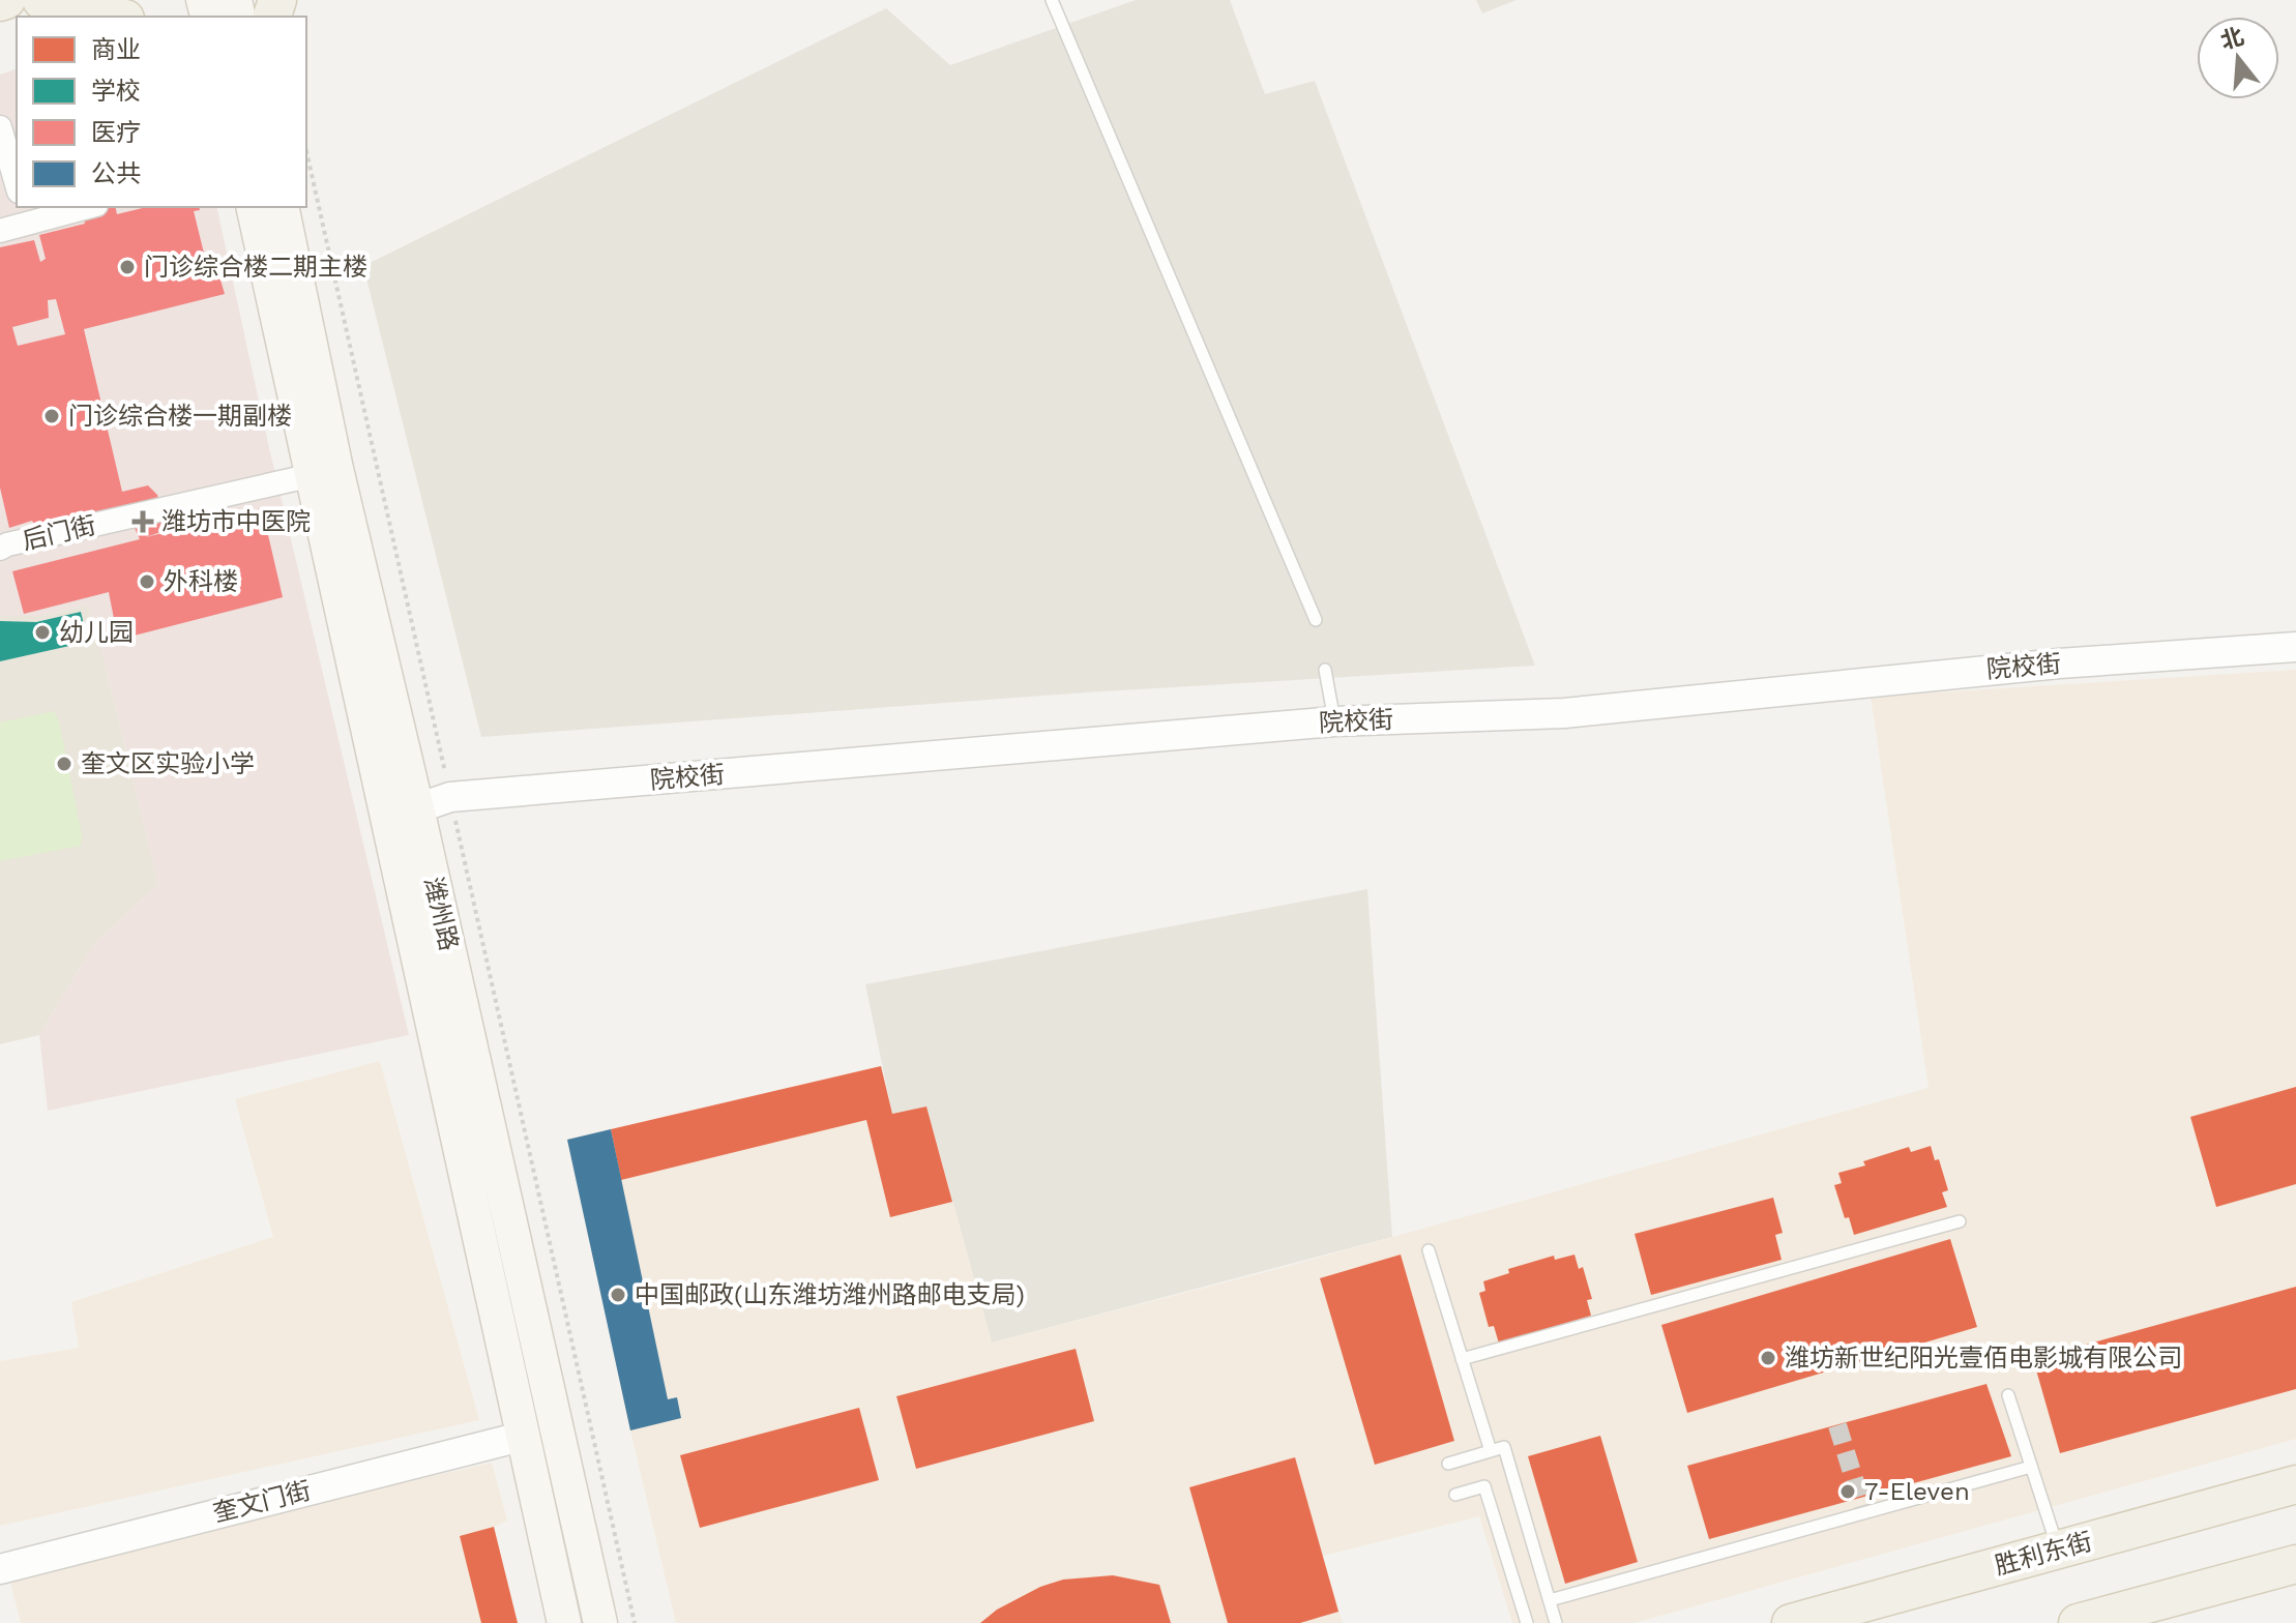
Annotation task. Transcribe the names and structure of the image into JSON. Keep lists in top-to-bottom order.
{
  "streets": {
    "main road": ["潍州路", "胜利东街"],
    "street": ["后门街", "院校街", "奎文门街"]
  },
  "crossings": [
    ["后门街", "潍州路"],
    ["院校街", "潍州路"],
    ["潍州路", "奎文门街"]
  ],
  "places": {
    "other": [
      "门诊综合楼二期主楼",
      "门诊综合楼一期副楼",
      "外科楼",
      "幼儿园",
      "奎文区实验小学",
      "中国邮政(山东潍坊潍州路邮电支局)",
      "潍坊新世纪阳光壹佰电影城有限公司",
      "7-Eleven"
    ],
    "health": ["潍坊市中医院"]
  },
  "legend": [
    "商业",
    "学校",
    "医疗",
    "公共"
  ],
  "north": "top"
}
